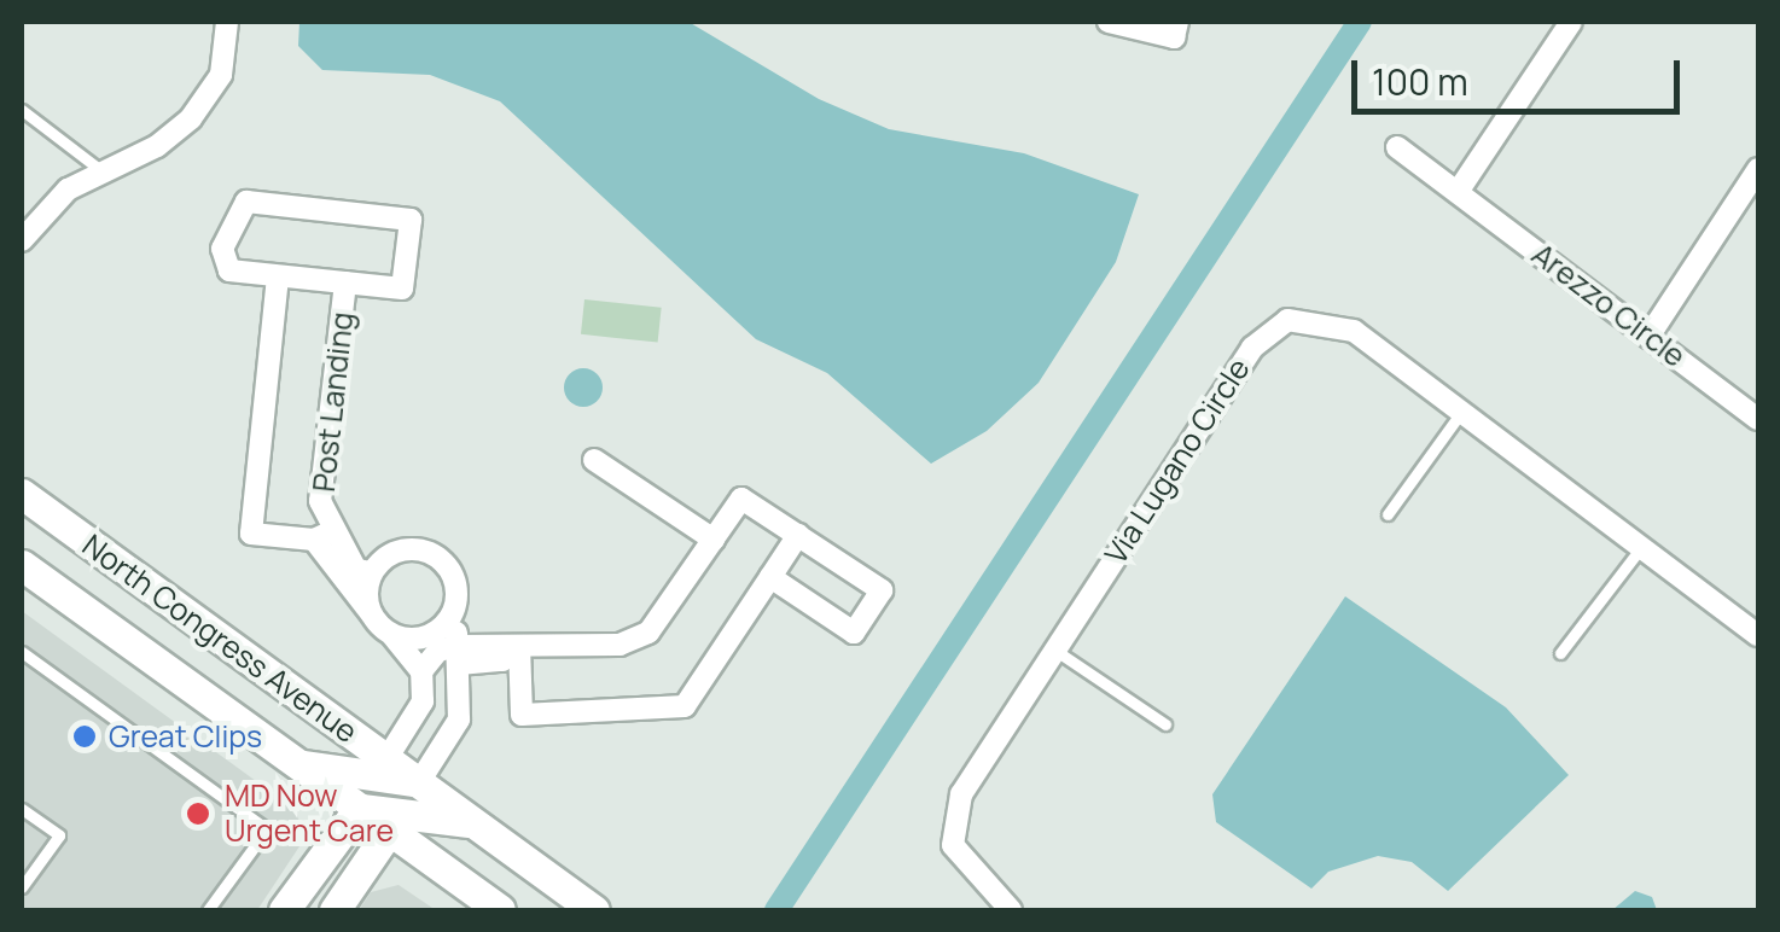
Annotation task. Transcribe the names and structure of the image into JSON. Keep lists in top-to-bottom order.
{
  "streets": {
    "main road": ["North Congress Avenue"],
    "street": ["Arezzo Circle", "Post Landing", "Via Lugano Circle"]
  },
  "places": ["Great Clips", "MD Now Urgent Care"],
  "scale_bar": "100 m"
}
